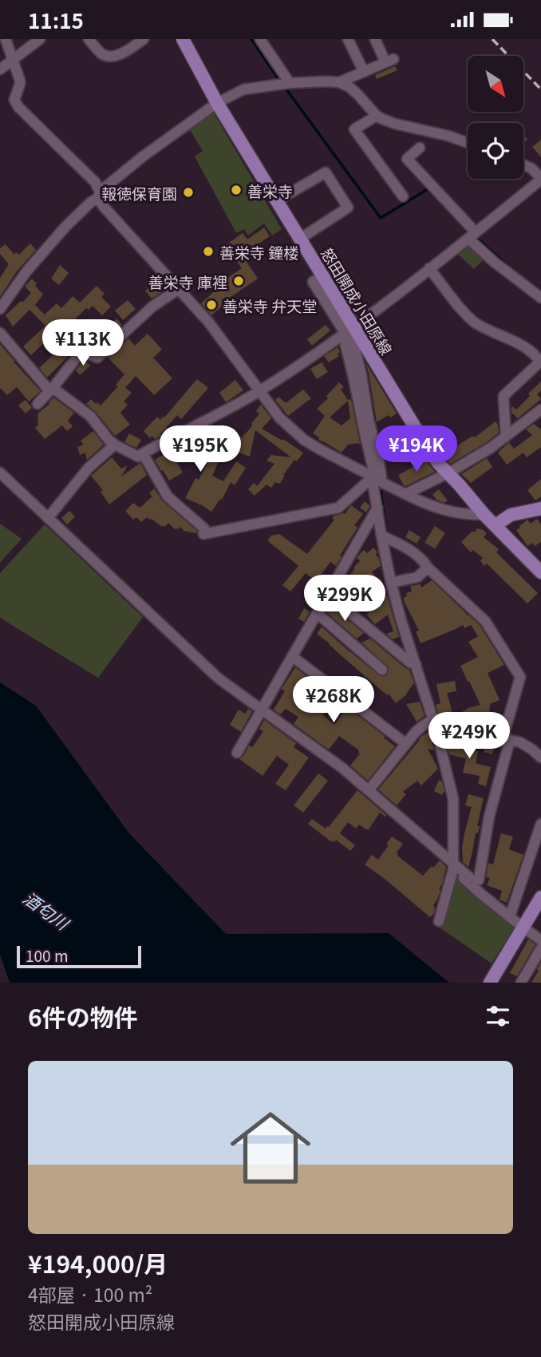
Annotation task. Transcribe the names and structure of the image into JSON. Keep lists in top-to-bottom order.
{
  "streets": {
    "main road": ["怒田開成小田原線"]
  },
  "water": ["酒匂川"],
  "places": [
    "善栄寺",
    "報徳保育園",
    "善栄寺 鐘楼",
    "善栄寺 庫裡",
    "善栄寺 弁天堂"
  ],
  "scale_bar": "100 m",
  "north": "bottom right",
  "page": {
    "status": "11:15",
    "price": [
      "¥113K",
      "¥195K",
      "¥194K",
      "¥299K",
      "¥268K",
      "¥249K"
    ],
    "scale": "100 m",
    "heading": "6件の物件",
    "list": [
      {
        "name": "¥194,000/月",
        "note": "4部屋 · 100 m² · 怒田開成小田原線"
      }
    ]
  }
}
